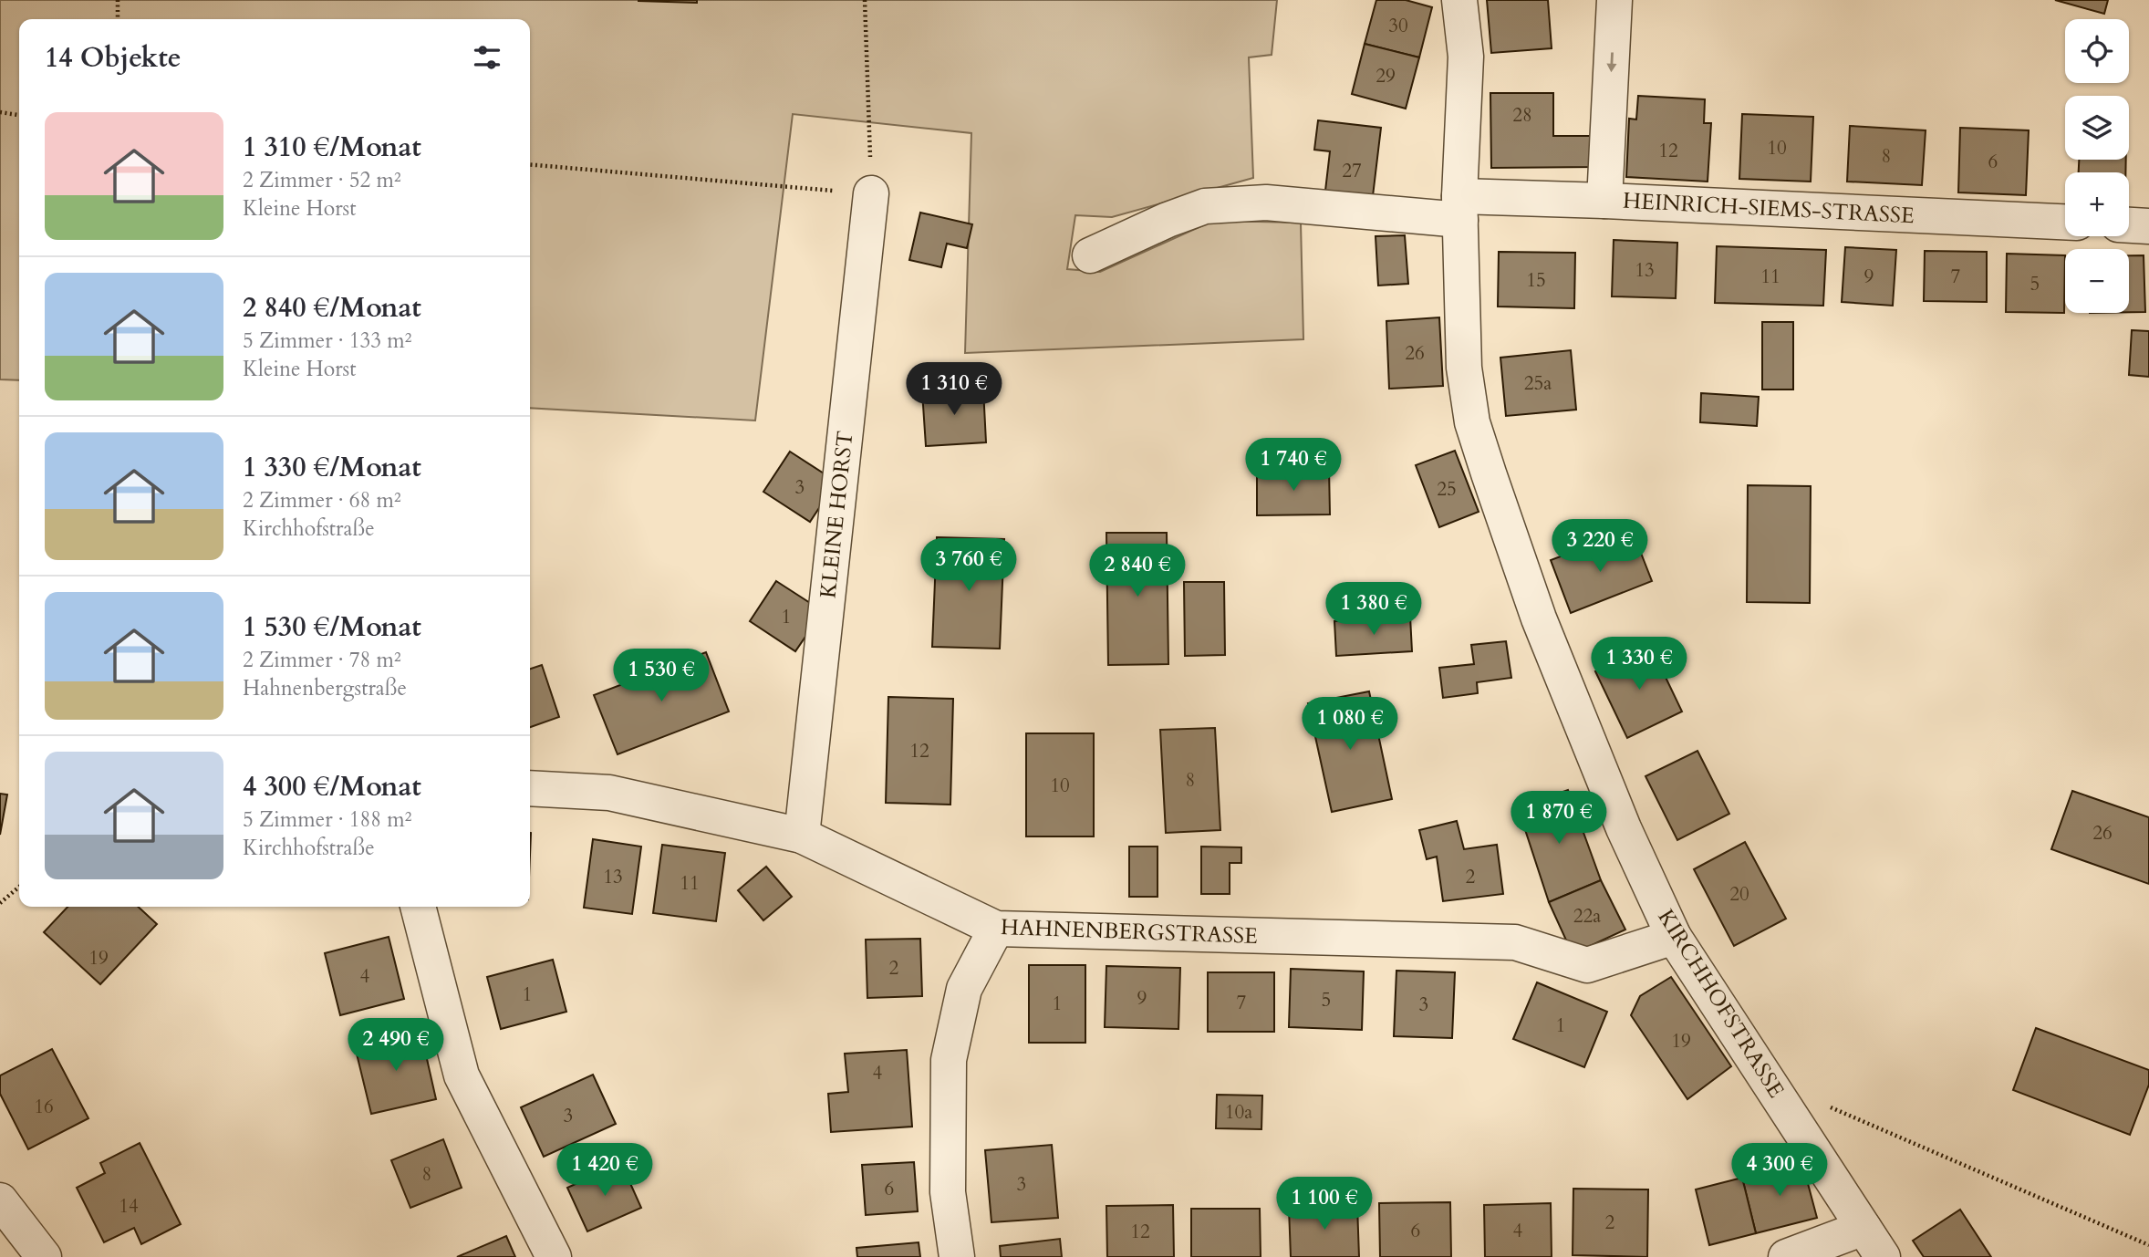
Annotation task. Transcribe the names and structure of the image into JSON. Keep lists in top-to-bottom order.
{
  "streets": {
    "street": [
      "HEINRICH-SIEMS-STRASSE",
      "KLEINE HORST",
      "HAHNENBERGSTRASSE",
      "KIRCHHOFSTRASSE"
    ]
  },
  "crossings": [
    ["HEINRICH-SIEMS-STRASSE", "KIRCHHOFSTRASSE"],
    ["KLEINE HORST", "HAHNENBERGSTRASSE"],
    ["HAHNENBERGSTRASSE", "KIRCHHOFSTRASSE"]
  ],
  "house_numbers": [
    "30",
    "29",
    "28",
    "10",
    "12",
    "8",
    "6",
    "27",
    "13",
    "11",
    "9",
    "7",
    "15",
    "5",
    "26",
    "25a",
    "3",
    "25",
    "1",
    "12",
    "8",
    "10",
    "26",
    "13",
    "2",
    "11",
    "20",
    "22a",
    "19",
    "2",
    "4",
    "1",
    "9",
    "5",
    "7",
    "1",
    "3",
    "1",
    "19",
    "4",
    "16",
    "10a",
    "3",
    "8",
    "3",
    "6",
    "14",
    "2",
    "6",
    "4",
    "12"
  ],
  "page": {
    "map_buttons": ["+", "−"],
    "heading": "14 Objekte",
    "list": [
      {
        "name": "1 310 €/Monat",
        "note": "2 Zimmer · 52 m² · Kleine Horst"
      },
      {
        "name": "2 840 €/Monat",
        "note": "5 Zimmer · 133 m² · Kleine Horst"
      },
      {
        "name": "1 330 €/Monat",
        "note": "2 Zimmer · 68 m² · Kirchhofstraße"
      },
      {
        "name": "1 530 €/Monat",
        "note": "2 Zimmer · 78 m² · Hahnenbergstraße"
      },
      {
        "name": "4 300 €/Monat",
        "note": "5 Zimmer · 188 m² · Kirchhofstraße"
      }
    ],
    "price": [
      "1 310 €",
      "1 740 €",
      "3 220 €",
      "3 760 €",
      "2 840 €",
      "1 380 €",
      "1 330 €",
      "1 530 €",
      "1 080 €",
      "1 870 €",
      "2 490 €",
      "1 420 €",
      "4 300 €",
      "1 100 €"
    ]
  }
}
